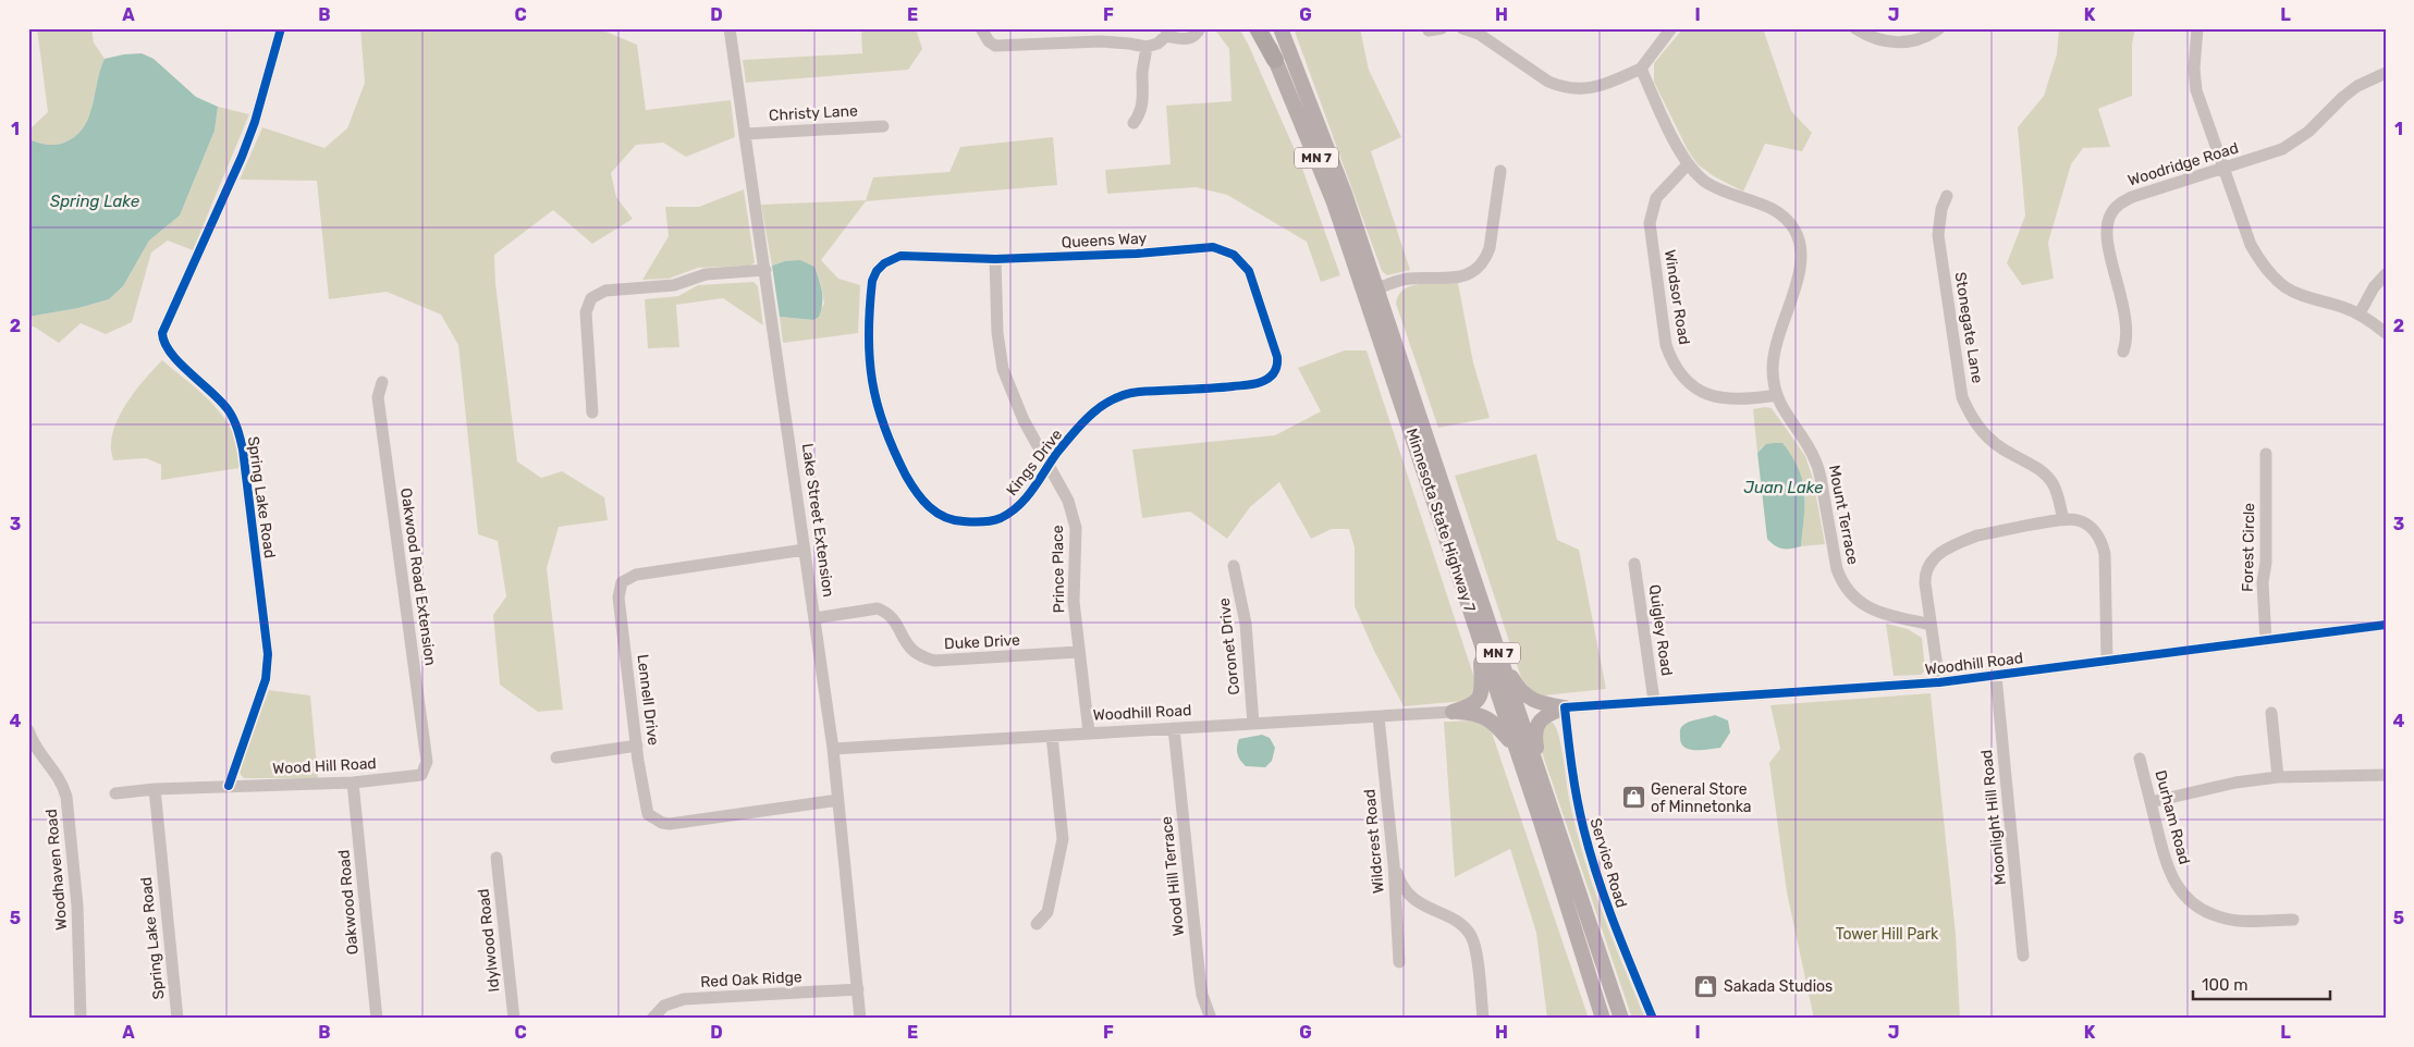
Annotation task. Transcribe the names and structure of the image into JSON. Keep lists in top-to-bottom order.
{
  "streets": {
    "main road": ["MN 7", "Minnesota State Highway 7"],
    "street": [
      "Christy Lane",
      "Woodridge Road",
      "Queens Way",
      "Windsor Road",
      "Stonegate Lane",
      "Kings Drive",
      "Spring Lake Road",
      "Mount Terrace",
      "Lake Street Extension",
      "Forest Circle",
      "Prince Place",
      "Oakwood Road Extension",
      "Quigley Road",
      "Duke Drive",
      "Coronet Drive",
      "Woodhill Road",
      "Lennell Drive",
      "Wood Hill Road",
      "Moonlight Hill Road",
      "Durham Road",
      "Wildcrest Road",
      "Service Road",
      "Woodhaven Road",
      "Wood Hill Terrace",
      "Oakwood Road",
      "Idylwood Road",
      "Red Oak Ridge"
    ]
  },
  "crossings": [
    ["Christy Lane", "Lake Street Extension"],
    ["Queens Way", "Kings Drive"],
    ["Queens Way", "Prince Place"],
    ["Windsor Road", "Mount Terrace"],
    ["Kings Drive", "Prince Place"],
    ["Spring Lake Road", "Wood Hill Road"],
    ["Lake Street Extension", "Duke Drive"],
    ["Lake Street Extension", "Woodhill Road"],
    ["Lake Street Extension", "Lennell Drive"],
    ["Lake Street Extension", "Red Oak Ridge"],
    ["Forest Circle", "Woodhill Road"],
    ["Prince Place", "Duke Drive"],
    ["Prince Place", "Woodhill Road"],
    ["Oakwood Road Extension", "Wood Hill Road"],
    ["Quigley Road", "Woodhill Road"],
    ["Coronet Drive", "Woodhill Road"],
    ["Woodhill Road", "Moonlight Hill Road"],
    ["Woodhill Road", "Wildcrest Road"],
    ["Woodhill Road", "Service Road"],
    ["Woodhill Road", "Wood Hill Terrace"],
    ["Wood Hill Road", "Oakwood Road"]
  ],
  "water": ["Spring Lake", "Juan Lake"],
  "parks": ["Tower Hill Park"],
  "places": {
    "shop": ["General Store of Minnetonka", "Sakada Studios"]
  },
  "scale_bar": "100 m",
  "grid": {
    "columns": [
      "A",
      "B",
      "C",
      "D",
      "E",
      "F",
      "G",
      "H",
      "I",
      "J",
      "K",
      "L"
    ],
    "rows": [
      "1",
      "2",
      "3",
      "4",
      "5"
    ]
  }
}
